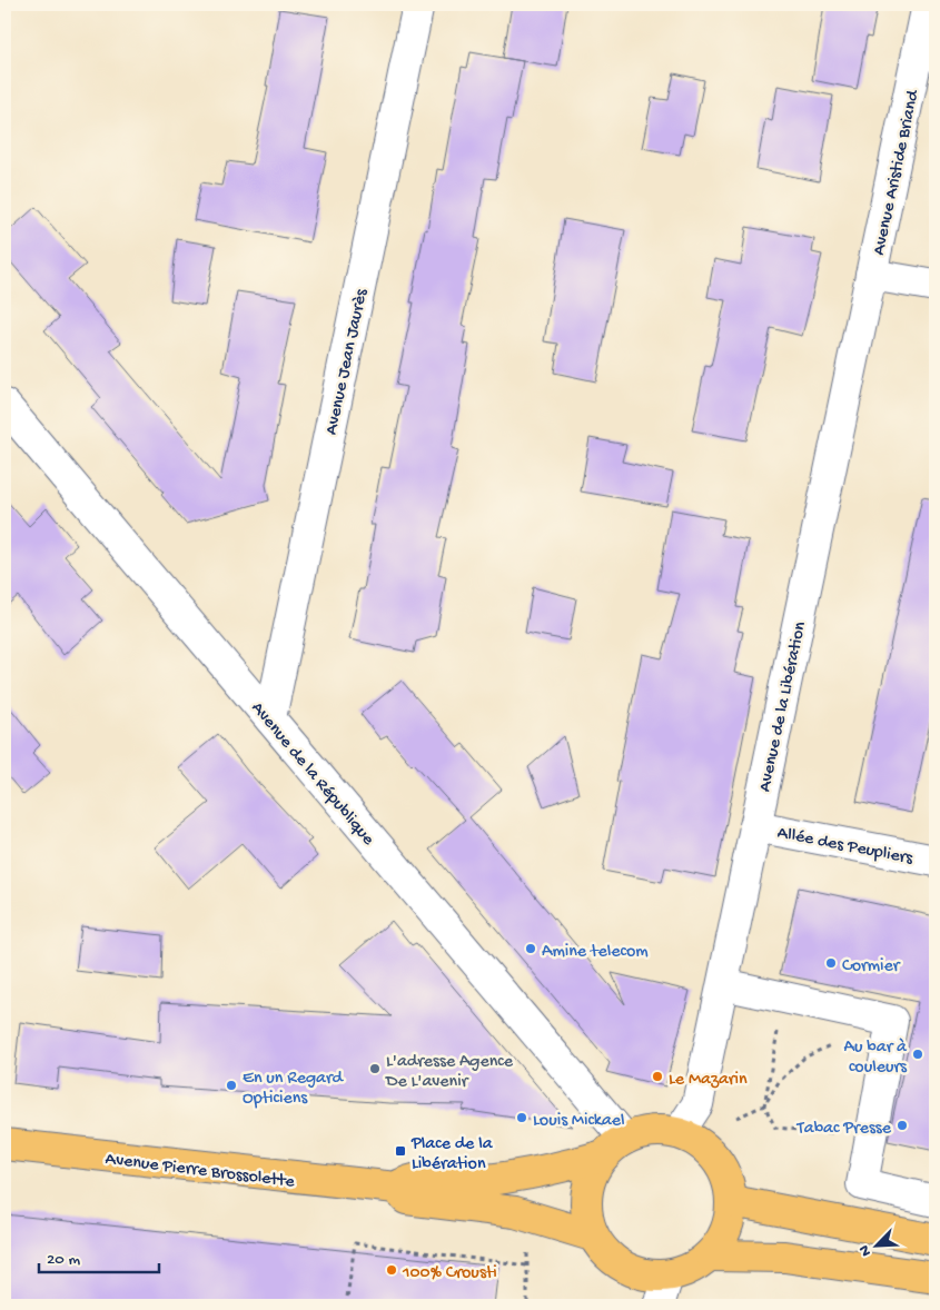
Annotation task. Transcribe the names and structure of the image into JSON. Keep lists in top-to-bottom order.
{
  "streets": {
    "main road": ["Avenue Pierre Brossolette"],
    "street": [
      "Avenue Aristide Briand",
      "Avenue Jean Jaurès",
      "Avenue de la Libération",
      "Avenue de la République",
      "Allée des Peupliers"
    ]
  },
  "crossings": [
    ["Avenue Aristide Briand", "Avenue de la Libération"],
    ["Avenue Jean Jaurès", "Avenue de la République"],
    ["Avenue de la Libération", "Avenue de la République"],
    ["Avenue de la Libération", "Allée des Peupliers"],
    ["Avenue de la Libération", "Avenue Pierre Brossolette"],
    ["Avenue de la République", "Avenue Pierre Brossolette"]
  ],
  "places": {
    "other": [
      "Amine telecom",
      "Cormier",
      "Au bar à couleurs",
      "L'adresse Agence De L'avenir",
      "Le Mazarin",
      "En un Regard Opticiens",
      "Louis Mickael",
      "Tabac Presse",
      "100% Crousti"
    ],
    "transit": ["Place de la Libération"]
  },
  "scale_bar": "20 m",
  "north": "bottom left"
}
